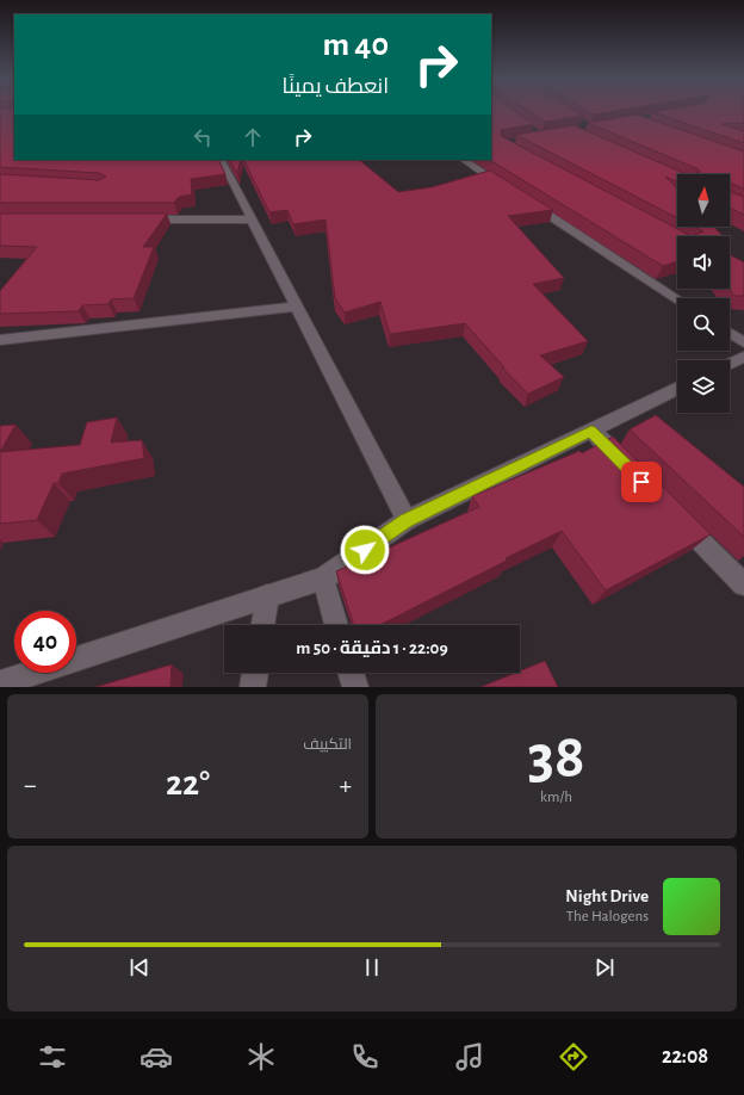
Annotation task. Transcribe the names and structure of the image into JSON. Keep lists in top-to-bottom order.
{
  "north": "top",
  "page": {
    "turn": ["40 m", "انعطف يمينًا"],
    "limit": "40",
    "trip": "22:09 · 1 دقيقة · 50 m",
    "tile": [
      ["38", "km/h"],
      "التكييف"
    ],
    "heat": ["−", "22°", "+"],
    "song": ["Night Drive", "The Halogens"],
    "tabs": "22:08"
  }
}
